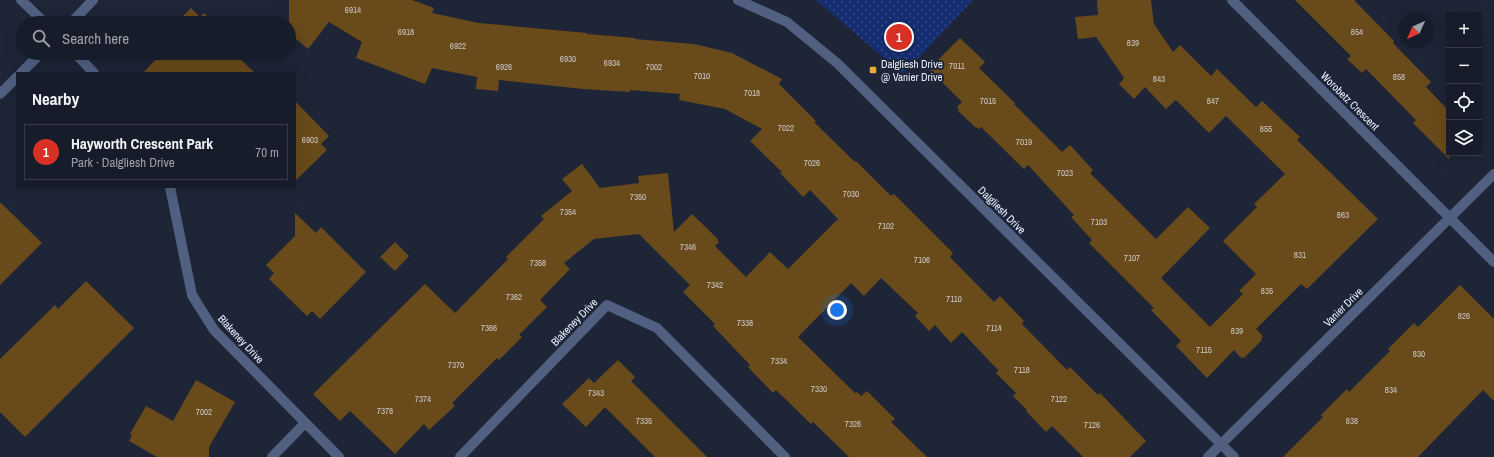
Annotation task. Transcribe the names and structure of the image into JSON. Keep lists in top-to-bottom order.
{
  "streets": {
    "street": [
      "Worobetz Crescent",
      "Dalgliesh Drive",
      "Vanier Drive",
      "Blakeney Drive"
    ]
  },
  "crossings": [
    ["Worobetz Crescent", "Vanier Drive"],
    ["Dalgliesh Drive", "Vanier Drive"]
  ],
  "places": {
    "transit": ["Dalgliesh Drive @ Vanier Drive"]
  },
  "house_numbers": [
    "6914",
    "6918",
    "854",
    "839",
    "6922",
    "6930",
    "6934",
    "7011",
    "6926",
    "7002",
    "7010",
    "858",
    "843",
    "7018",
    "7015",
    "847",
    "7022",
    "855",
    "6903",
    "7019",
    "7026",
    "7023",
    "7030",
    "7350",
    "7354",
    "863",
    "7103",
    "7102",
    "7346",
    "831",
    "7107",
    "7106",
    "7358",
    "7342",
    "835",
    "7362",
    "7110",
    "826",
    "7338",
    "7366",
    "7114",
    "839",
    "7115",
    "830",
    "7334",
    "7370",
    "7118",
    "7330",
    "834",
    "7343",
    "7374",
    "7122",
    "7378",
    "7002",
    "7335",
    "838",
    "7326",
    "7126"
  ],
  "north": "bottom left",
  "page": {
    "map_buttons": ["+", "−"],
    "search": "Search here",
    "pins": "1",
    "heading": "Nearby",
    "list": [
      {
        "mark": "1",
        "name": "Hayworth Crescent Park",
        "note": "Park · Dalgliesh Drive",
        "value": "70 m"
      }
    ]
  }
}
